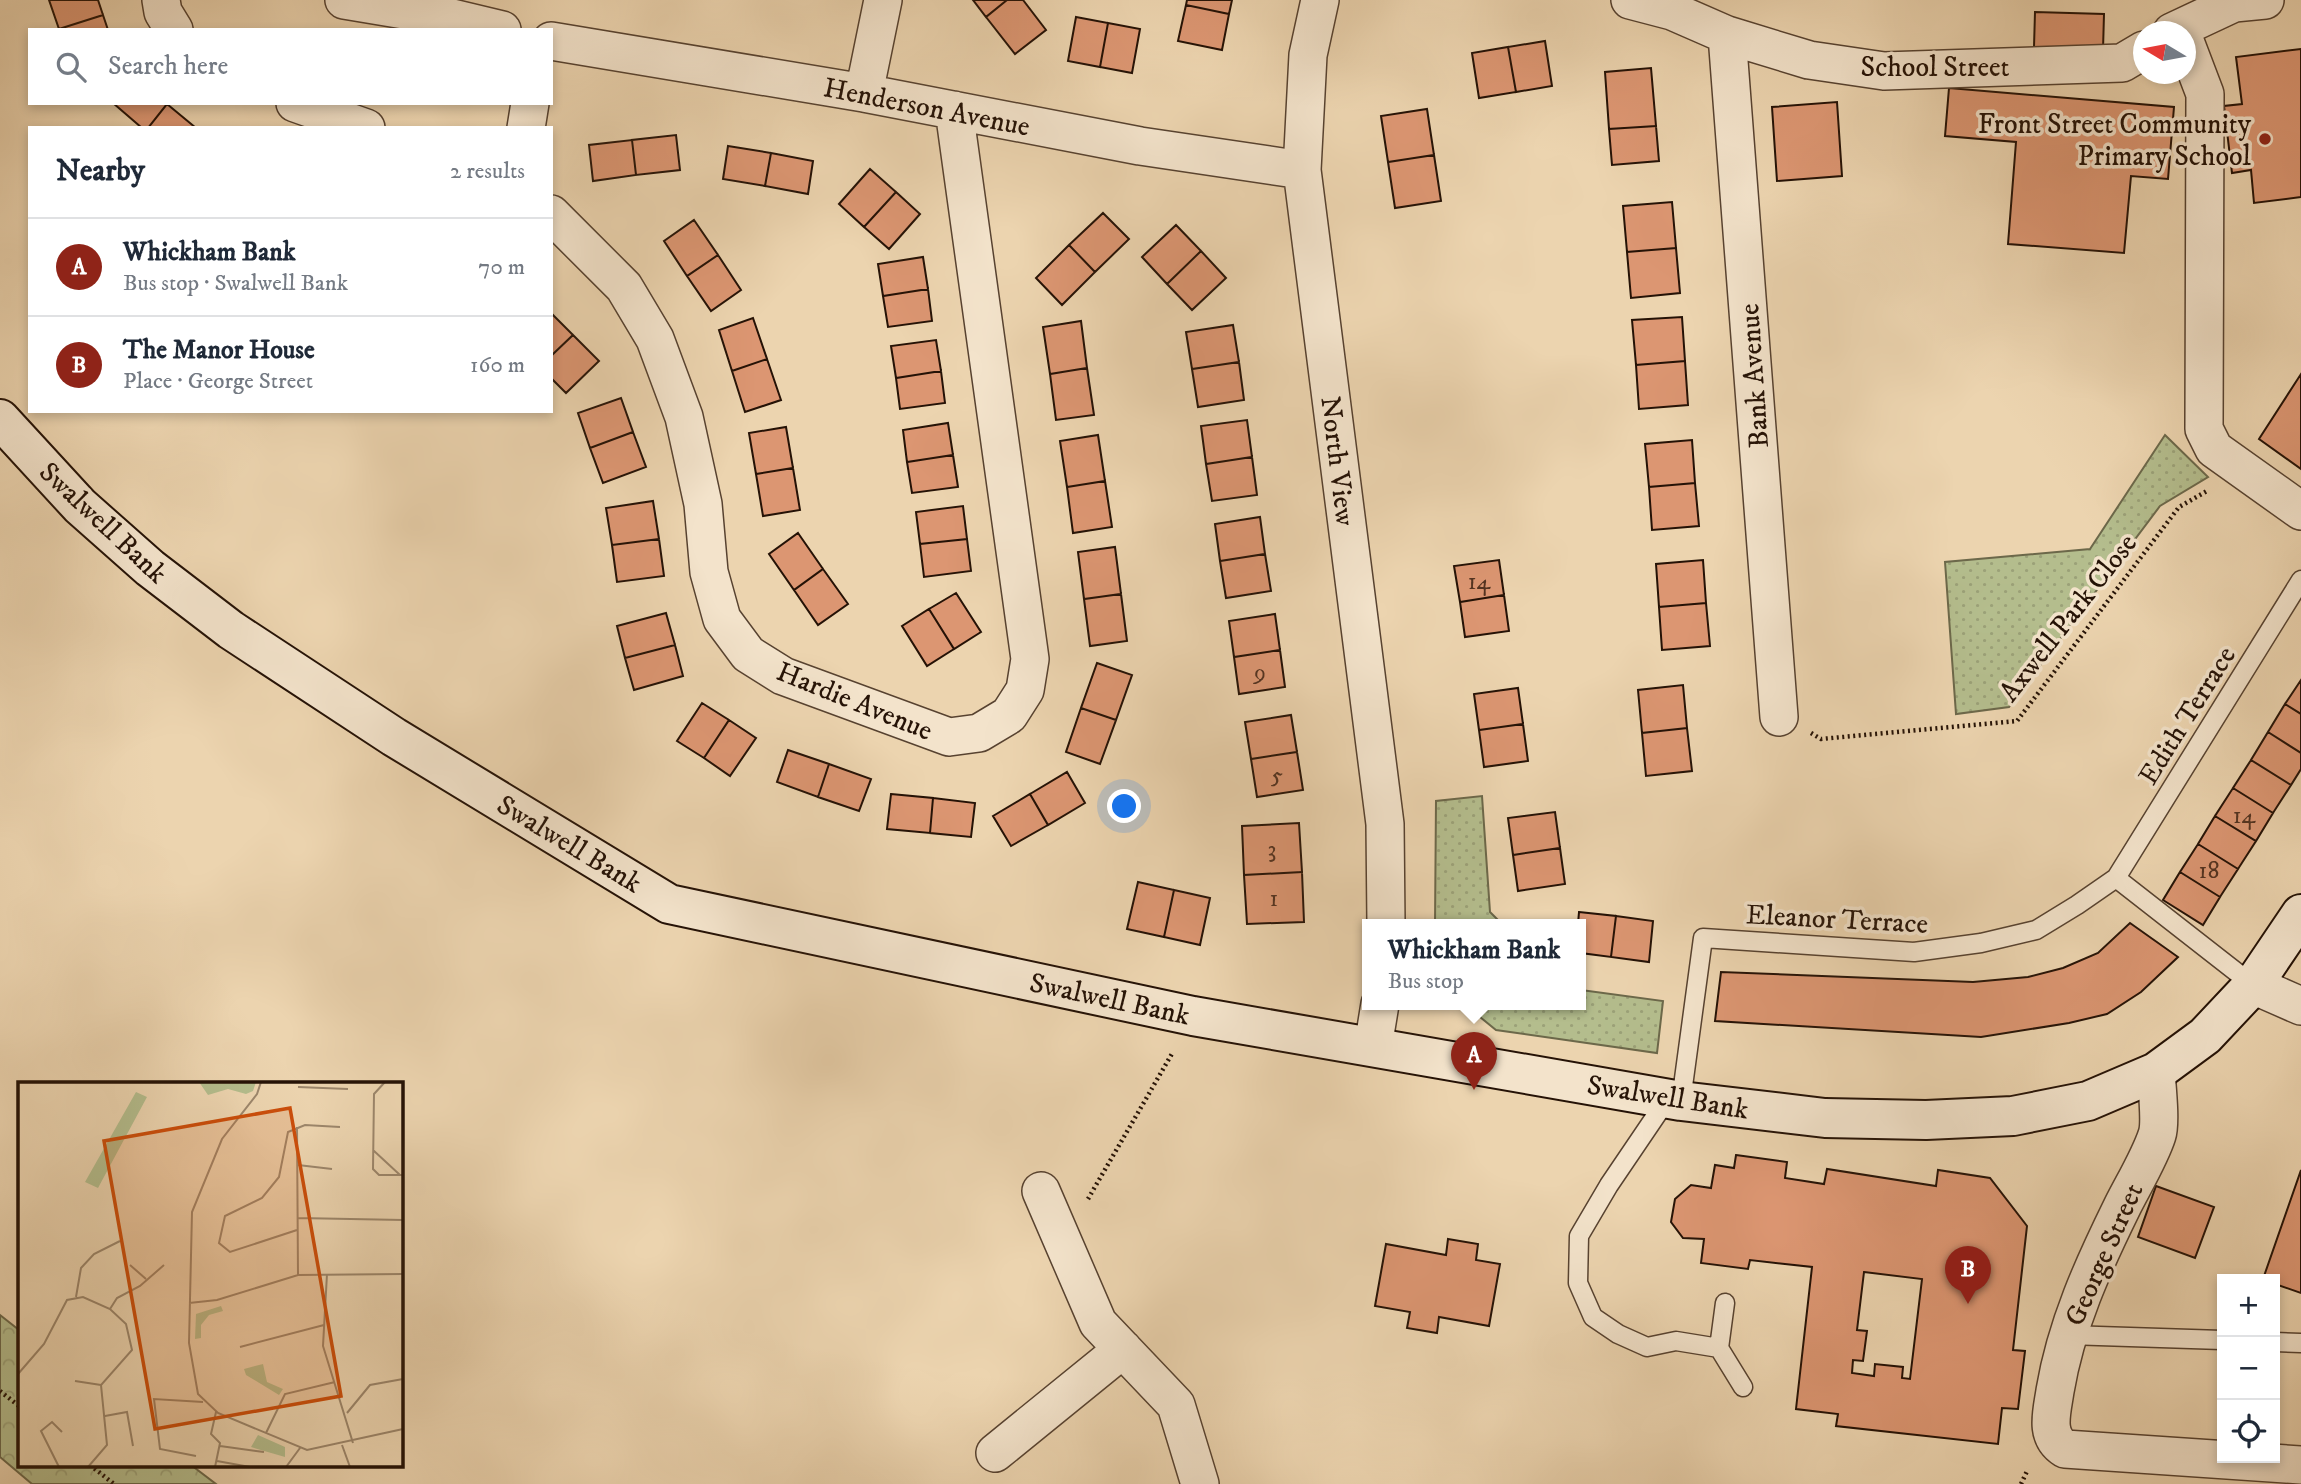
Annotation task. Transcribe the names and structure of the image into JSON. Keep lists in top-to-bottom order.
{
  "streets": {
    "main road": ["Swalwell Bank"],
    "street": [
      "School Street",
      "Henderson Avenue",
      "Bank Avenue",
      "North View",
      "Hardie Avenue",
      "George Street"
    ],
    "lane": ["Edith Terrace", "Eleanor Terrace"],
    "path": ["Axwell Park Close"]
  },
  "crossings": [
    ["School Street", "Bank Avenue"],
    ["Henderson Avenue", "North View"],
    ["Henderson Avenue", "Hardie Avenue"],
    ["Bank Avenue", "Axwell Park Close"],
    ["Swalwell Bank", "Eleanor Terrace"],
    ["Swalwell Bank", "George Street"],
    ["Edith Terrace", "Eleanor Terrace"]
  ],
  "places": ["Front Street Community Primary School"],
  "house_numbers": [
    "14",
    "9",
    "5",
    "14",
    "3",
    "18",
    "1"
  ],
  "north": "left",
  "page": {
    "search": "Search here",
    "heading": ["Nearby", "2 results"],
    "list": [
      {
        "mark": "A",
        "name": "Whickham Bank",
        "note": "Bus stop · Swalwell Bank",
        "value": "70 m"
      },
      {
        "mark": "B",
        "name": "The Manor House",
        "note": "Place · George Street",
        "value": "160 m"
      }
    ],
    "popup": ["Whickham Bank", "Bus stop"],
    "pins": ["A", "B"],
    "map_buttons": ["+", "−"]
  }
}
